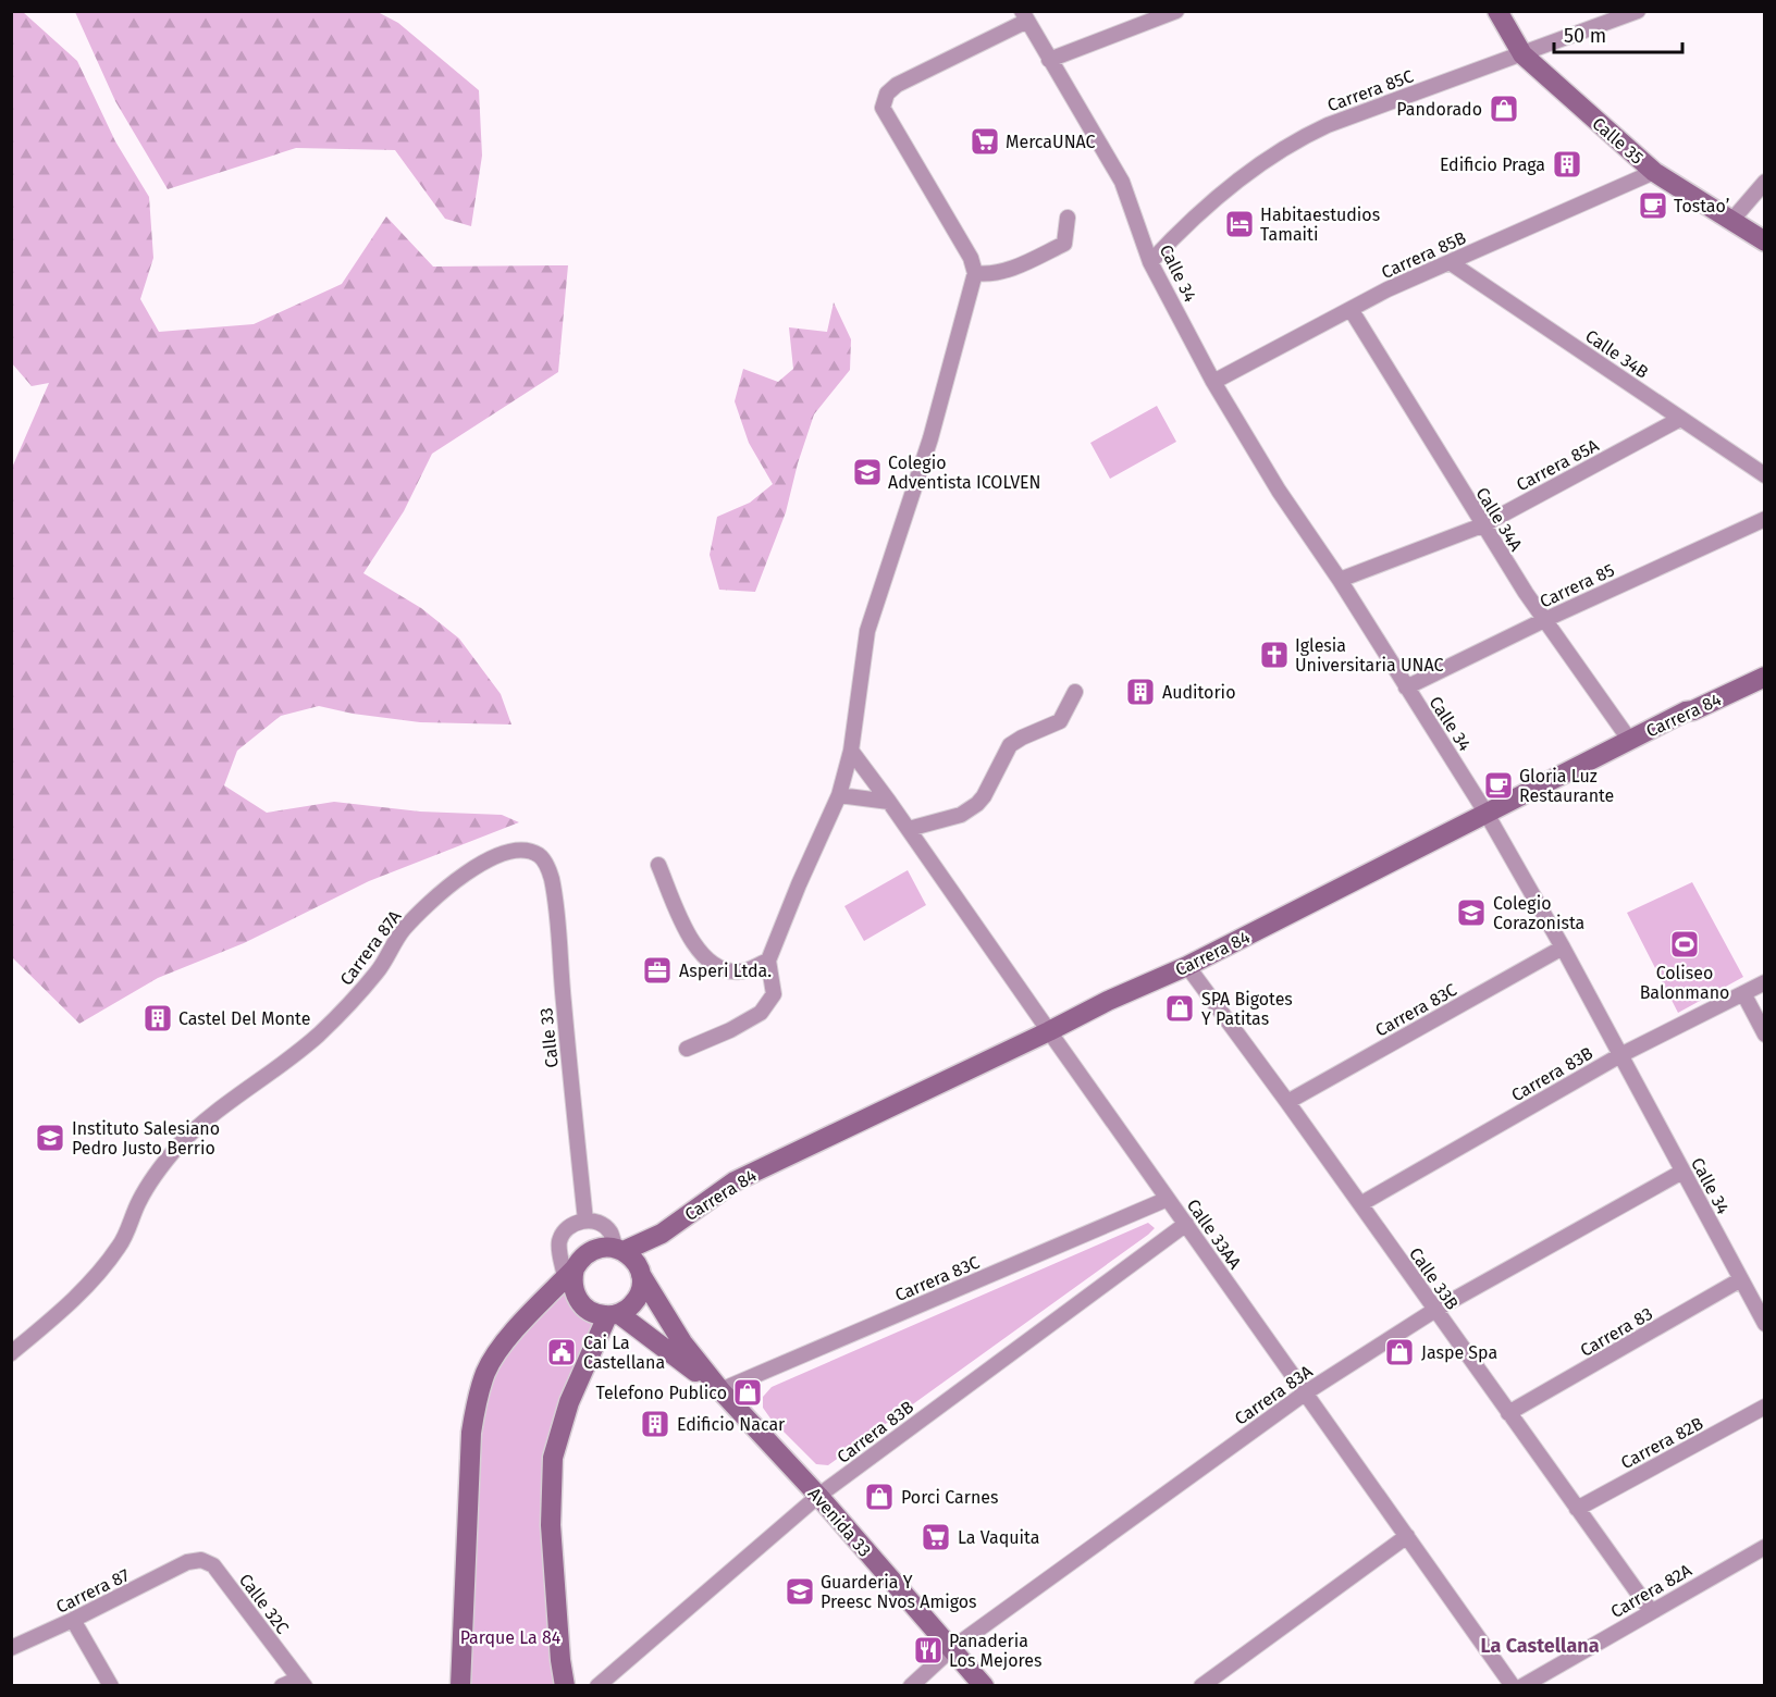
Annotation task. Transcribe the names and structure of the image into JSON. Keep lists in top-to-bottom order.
{
  "streets": {
    "street": [
      "Carrera 85C",
      "Calle 35",
      "Carrera 85B",
      "Calle 34",
      "Calle 34B",
      "Carrera 85A",
      "Calle 34A",
      "Carrera 85",
      "Carrera 84",
      "Carrera 87A",
      "Carrera 83C",
      "Calle 33",
      "Carrera 83B",
      "Calle 33AA",
      "Calle 33B",
      "Carrera 83",
      "Carrera 83A",
      "Carrera 82B",
      "Avenida 33",
      "Carrera 87",
      "Carrera 82A",
      "Calle 32C"
    ]
  },
  "crossings": [
    ["Carrera 85C", "Calle 35"],
    ["Carrera 85C", "Calle 34"],
    ["Calle 35", "Carrera 85B"],
    ["Carrera 85B", "Calle 34"],
    ["Carrera 85B", "Calle 34B"],
    ["Carrera 85B", "Calle 34A"],
    ["Calle 34", "Carrera 85A"],
    ["Calle 34", "Carrera 85"],
    ["Calle 34", "Carrera 84"],
    ["Calle 34", "Carrera 83C"],
    ["Calle 34", "Carrera 83B"],
    ["Calle 34", "Carrera 83"],
    ["Calle 34", "Carrera 83A"],
    ["Calle 34B", "Carrera 85A"],
    ["Carrera 85A", "Calle 34A"],
    ["Calle 34A", "Carrera 85"],
    ["Calle 34A", "Carrera 84"],
    ["Carrera 84", "Calle 33AA"],
    ["Carrera 84", "Calle 33B"],
    ["Carrera 84", "Avenida 33"],
    ["Carrera 87A", "Calle 33"],
    ["Carrera 83C", "Calle 33AA"],
    ["Carrera 83C", "Calle 33B"],
    ["Carrera 83C", "Avenida 33"],
    ["Carrera 83B", "Calle 33AA"],
    ["Carrera 83B", "Calle 33B"],
    ["Carrera 83B", "Avenida 33"],
    ["Calle 33AA", "Carrera 83A"],
    ["Calle 33B", "Carrera 83"],
    ["Calle 33B", "Carrera 83A"],
    ["Calle 33B", "Carrera 82B"],
    ["Calle 33B", "Carrera 82A"],
    ["Carrera 83A", "Avenida 33"],
    ["Carrera 87", "Calle 32C"]
  ],
  "districts": ["La Castellana"],
  "parks": ["Parque La 84"],
  "places": {
    "shop": [
      "Pandorado",
      "SPA Bigotes Y Patitas",
      "Jaspe Spa",
      "Telefono Publico",
      "Porci Carnes"
    ],
    "supermarket": ["MercaUNAC", "La Vaquita"],
    "building": [
      "Edificio Praga",
      "Auditorio",
      "Castel Del Monte",
      "Edificio Nacar"
    ],
    "cafe": ["Tostao’", "Gloria Luz Restaurante"],
    "hotel": ["Habitaestudios Tamaiti"],
    "school or university": [
      "Colegio Adventista ICOLVEN",
      "Colegio Corazonista",
      "Instituto Salesiano Pedro Justo Berrio",
      "Guarderia Y Preesc Nvos Amigos"
    ],
    "church": ["Iglesia Universitaria UNAC"],
    "sports": ["Coliseo Balonmano"],
    "office": ["Asperi Ltda."],
    "public building": ["Cai La Castellana"],
    "restaurant": ["Panaderia Los Mejores"]
  },
  "scale_bar": "50 m"
}
